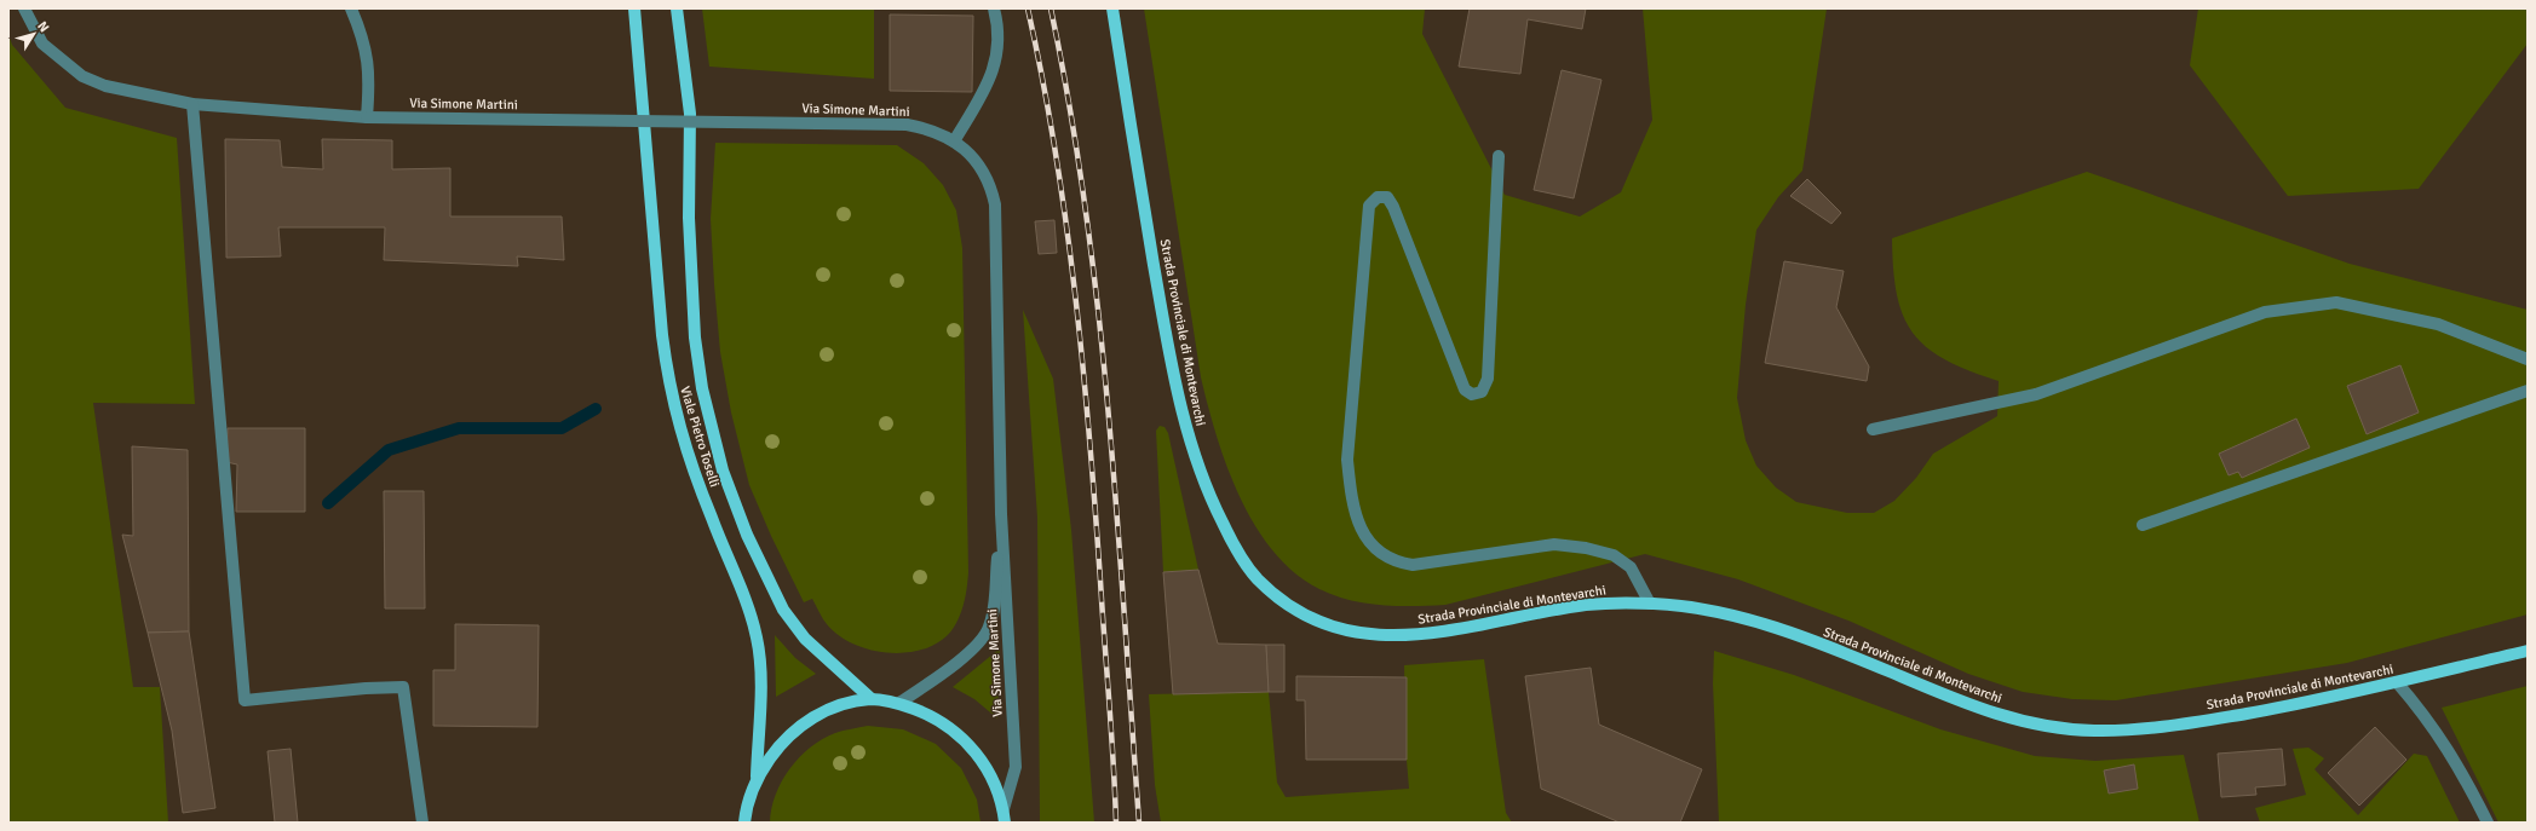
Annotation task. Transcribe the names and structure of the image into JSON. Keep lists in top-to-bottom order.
{
  "streets": {
    "main road": ["Strada Provinciale di Montevarchi", "Viale Pietro Toselli"],
    "street": ["Via Simone Martini"]
  },
  "crossings": [
    ["Via Simone Martini", "Viale Pietro Toselli"]
  ],
  "north": "top right"
}
